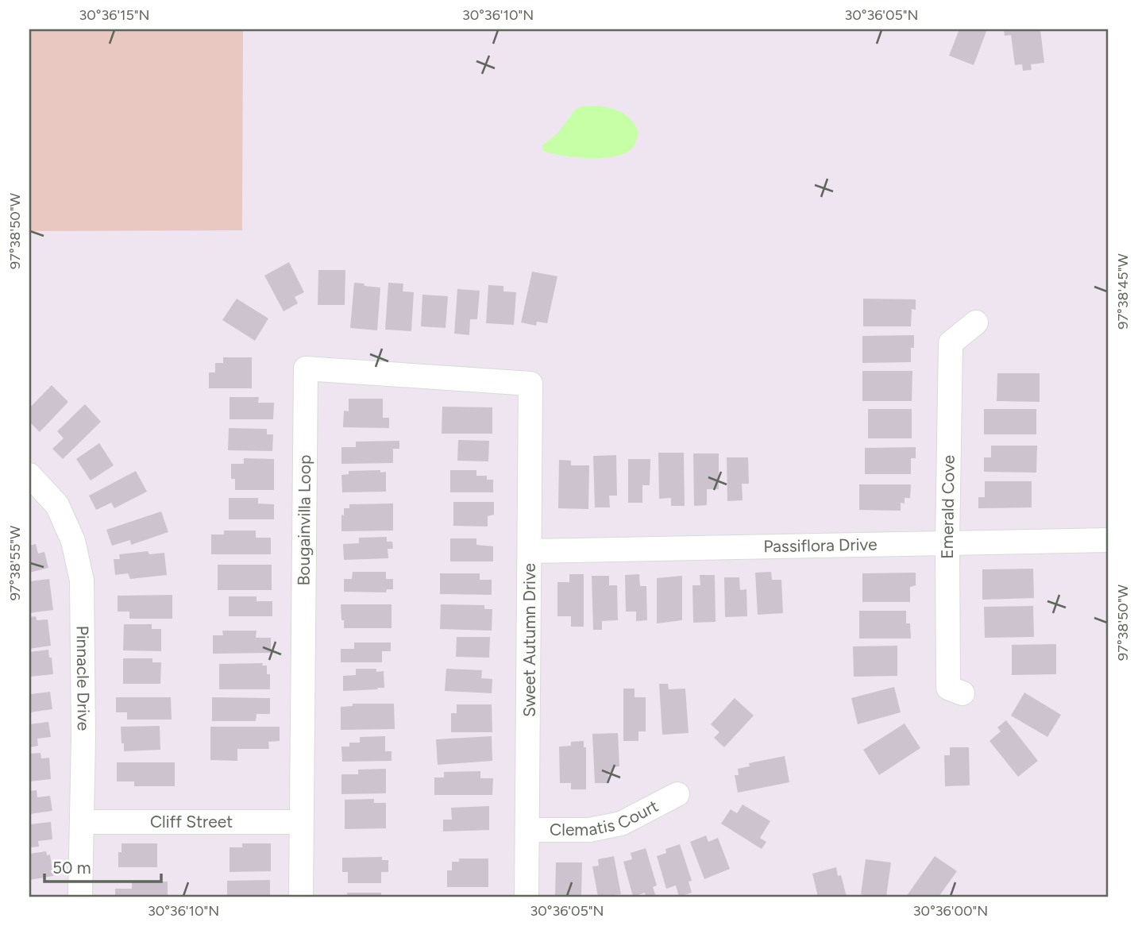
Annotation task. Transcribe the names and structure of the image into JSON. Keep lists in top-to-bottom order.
{
  "streets": {
    "street": [
      "Emerald Cove",
      "Bougainvilla Loop",
      "Passiflora Drive",
      "Sweet Autumn Drive",
      "Pinnacle Drive",
      "Clematis Court",
      "Cliff Street"
    ]
  },
  "crossings": [
    ["Emerald Cove", "Passiflora Drive"],
    ["Bougainvilla Loop", "Sweet Autumn Drive"],
    ["Bougainvilla Loop", "Cliff Street"],
    ["Passiflora Drive", "Sweet Autumn Drive"],
    ["Sweet Autumn Drive", "Clematis Court"],
    ["Pinnacle Drive", "Cliff Street"]
  ],
  "scale_bar": "50 m",
  "coordinates": [
    "30°36'15\"N",
    "30°36'10\"N",
    "30°36'05\"N",
    "97°38'50\"W",
    "97°38'45\"W",
    "97°38'55\"W",
    "30°36'00\"N"
  ]
}
